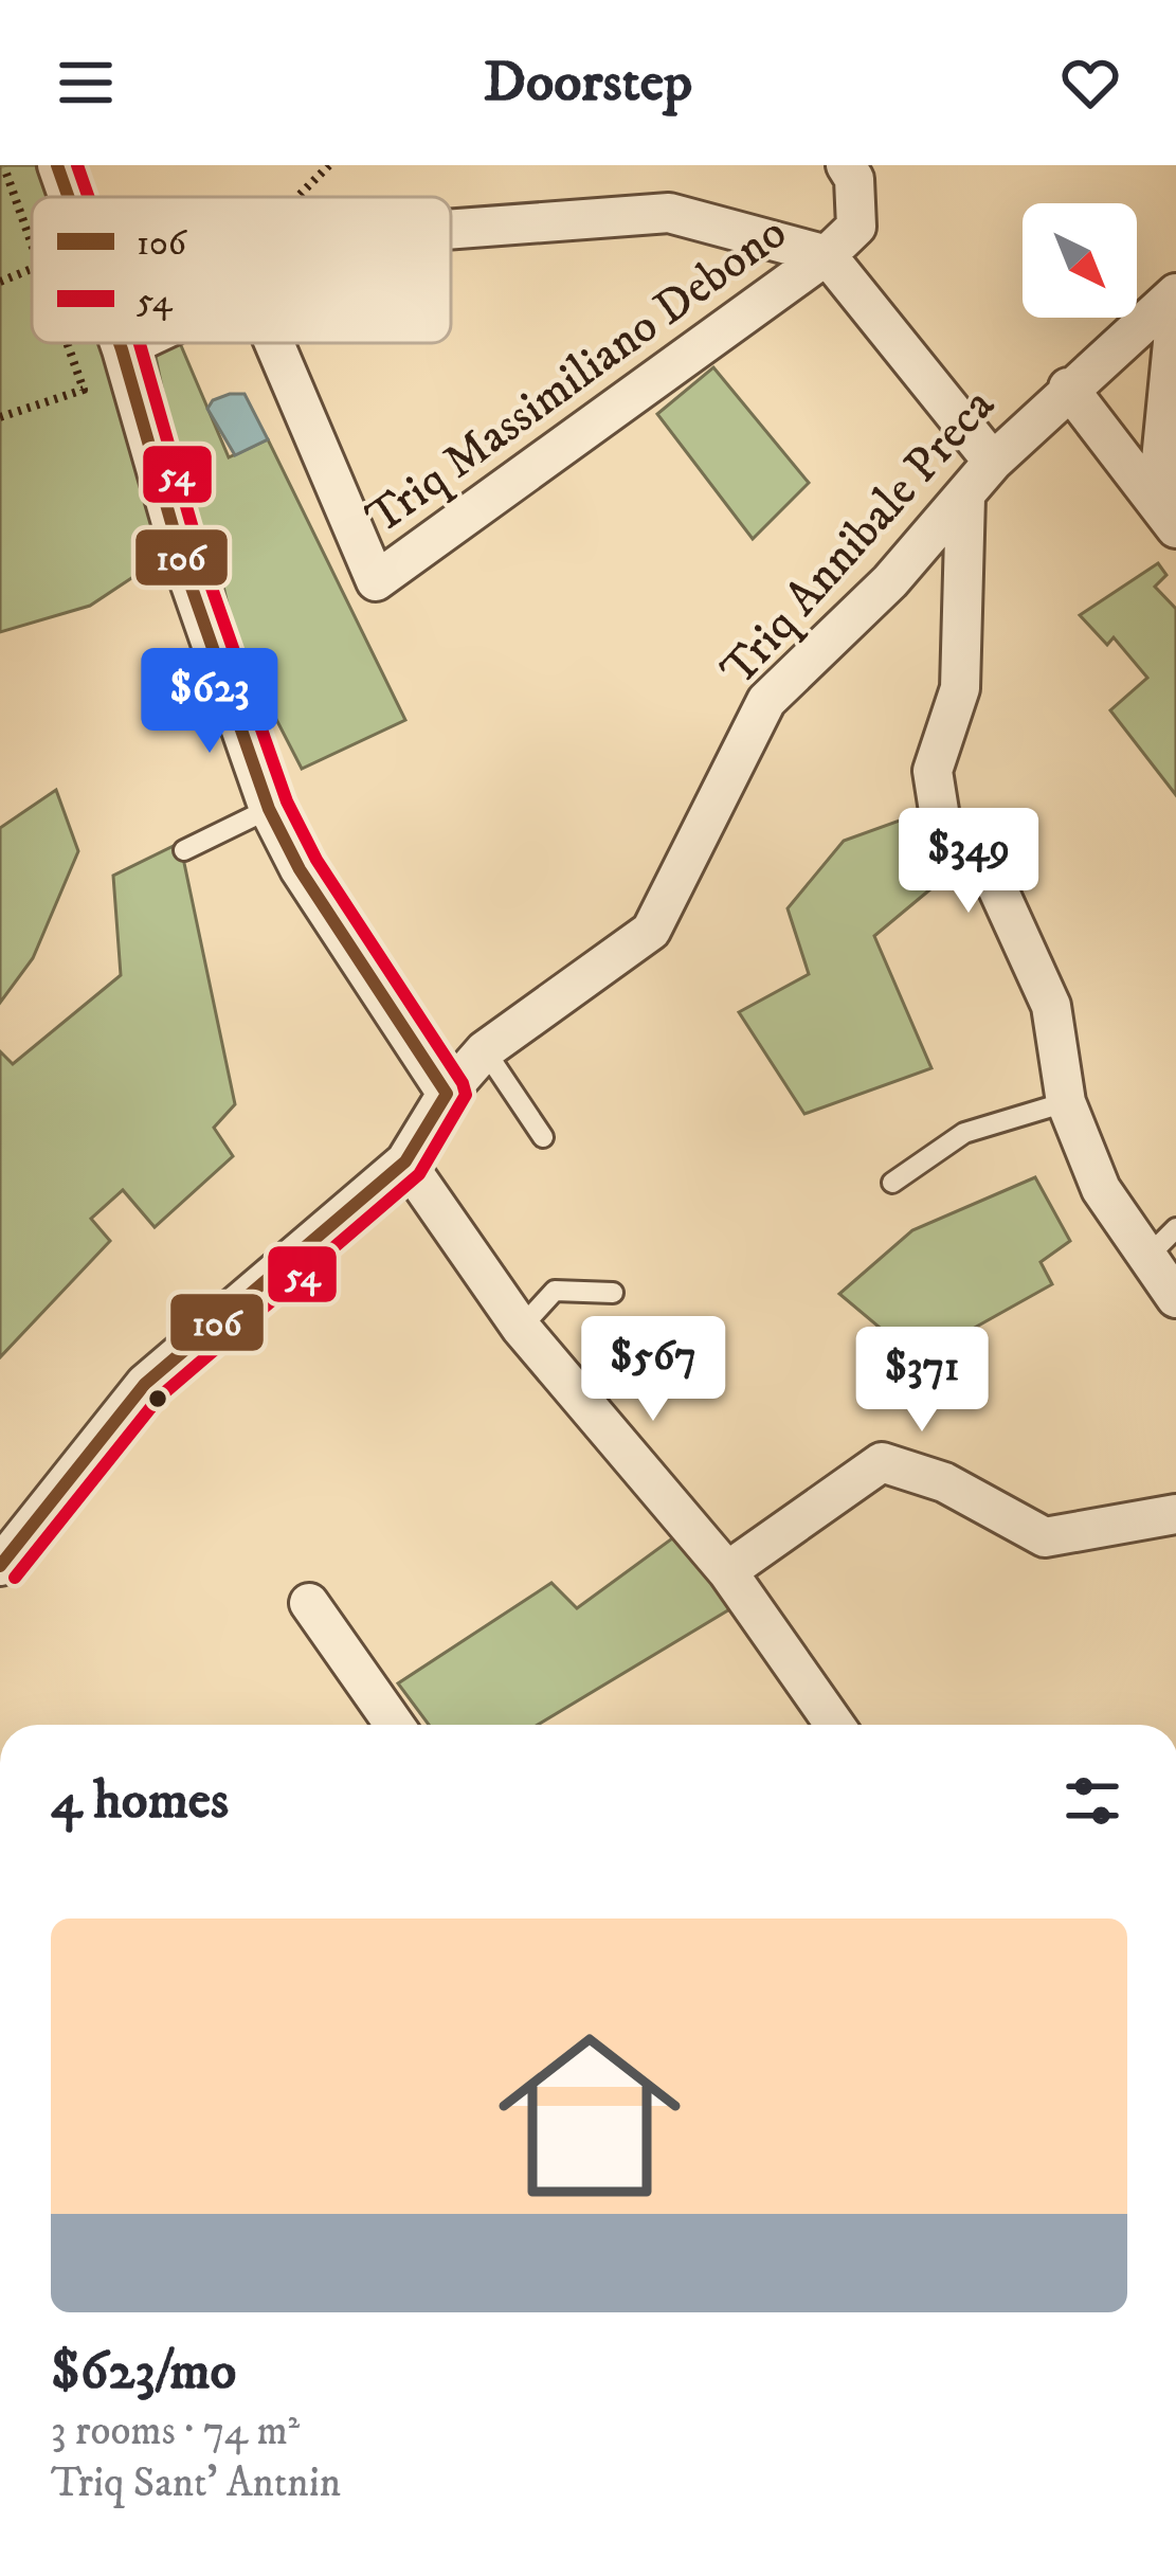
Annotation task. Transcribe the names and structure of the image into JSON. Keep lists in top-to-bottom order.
{
  "streets": {
    "street": ["Triq Massimiliano Debono", "Triq Annibale Preca"]
  },
  "crossings": [
    ["Triq Massimiliano Debono", "Triq Annibale Preca"]
  ],
  "lines": ["transit line 106", "transit line 54"],
  "legend": ["106", "54"],
  "north": "bottom right",
  "page": {
    "header": "Doorstep",
    "price": [
      "$623",
      "$349",
      "$567",
      "$371"
    ],
    "heading": "4 homes",
    "list": [
      {
        "name": "$623/mo",
        "note": "3 rooms · 74 m² · Triq Sant' Antnin"
      }
    ]
  }
}
